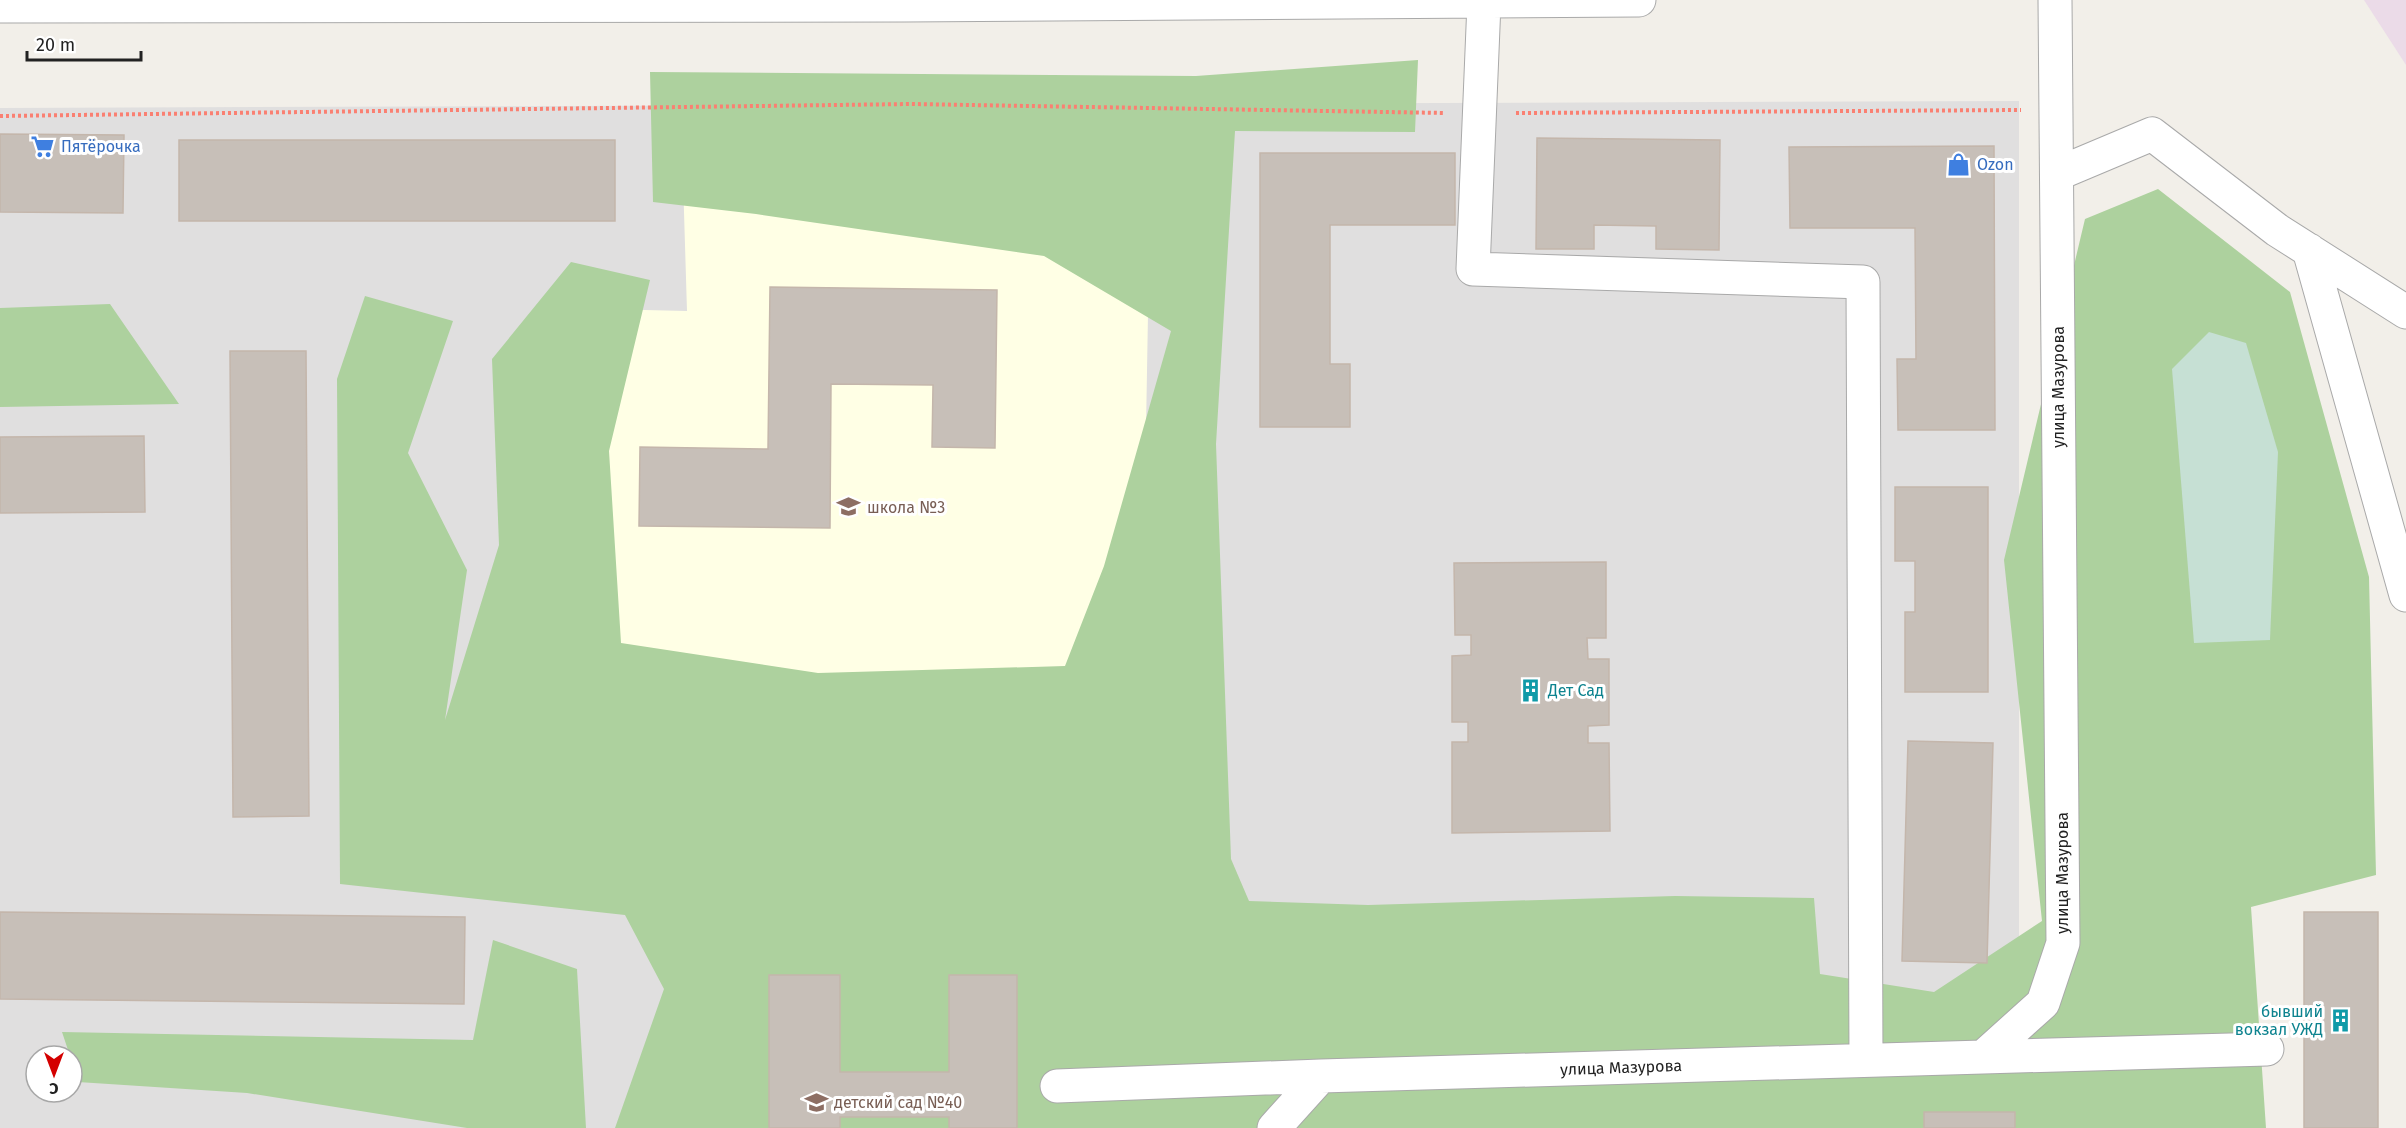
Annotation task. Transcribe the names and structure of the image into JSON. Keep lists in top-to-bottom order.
{
  "streets": {
    "street": ["улица Мазурова"]
  },
  "places": {
    "supermarket": ["Пятёрочка"],
    "shop": ["Ozon"],
    "school or university": ["школа №3", "детский сад №40"],
    "building": ["Дет Сад", "бывший вокзал УЖД"]
  },
  "scale_bar": "20 m",
  "north": "bottom"
}
